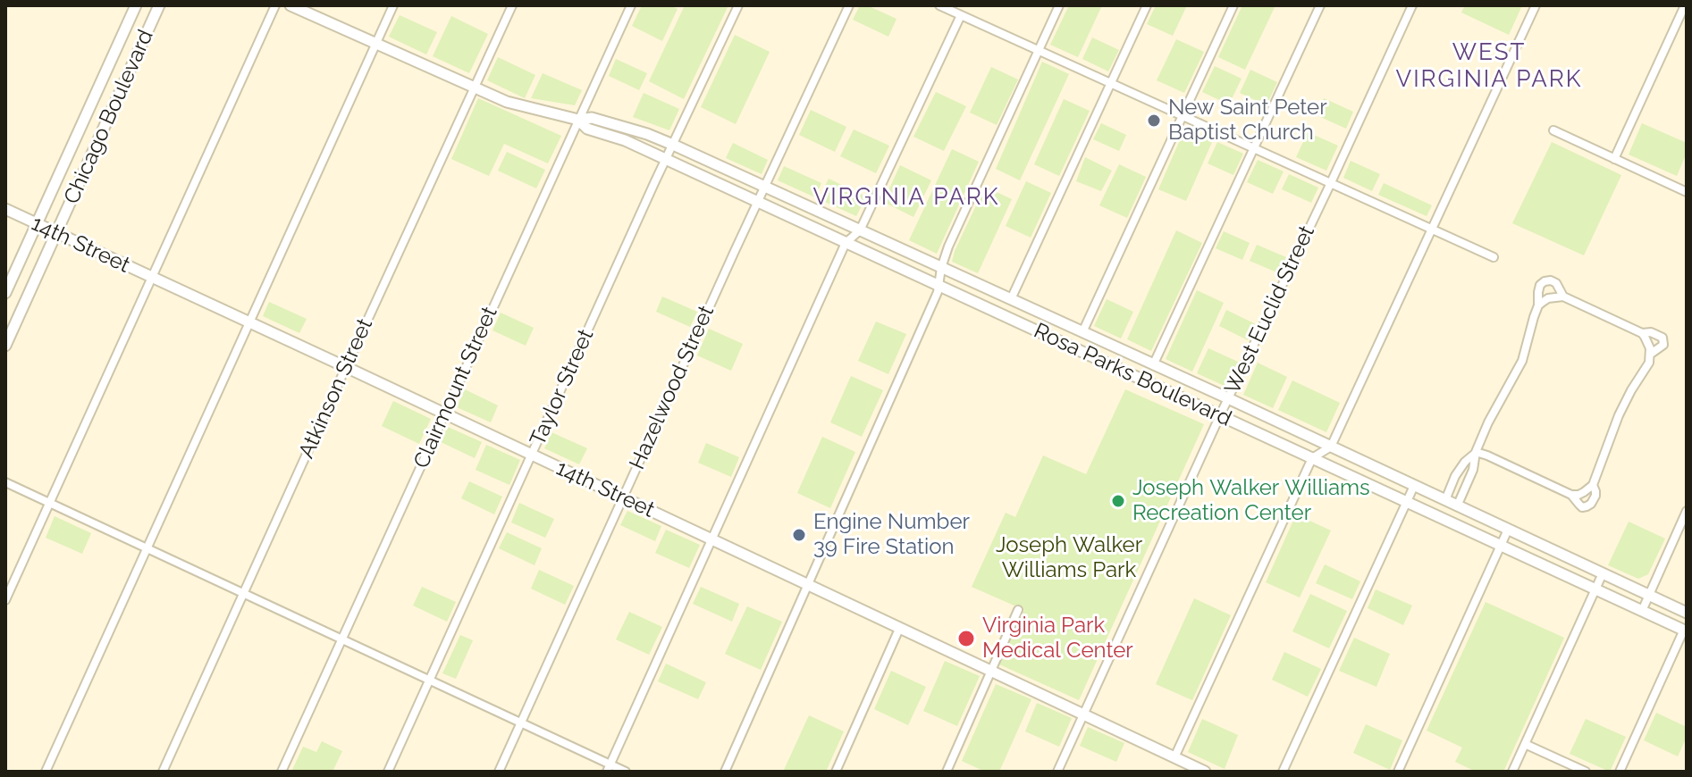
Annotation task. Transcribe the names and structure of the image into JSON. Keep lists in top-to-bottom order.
{
  "streets": {
    "street": [
      "Chicago Boulevard",
      "14th Street",
      "West Euclid Street",
      "Rosa Parks Boulevard",
      "Clairmount Street",
      "Taylor Street",
      "Hazelwood Street",
      "Atkinson Street"
    ]
  },
  "crossings": [
    ["Chicago Boulevard", "14th Street"],
    ["14th Street", "West Euclid Street"],
    ["14th Street", "Clairmount Street"],
    ["14th Street", "Taylor Street"],
    ["14th Street", "Hazelwood Street"],
    ["14th Street", "Atkinson Street"],
    ["West Euclid Street", "Rosa Parks Boulevard"],
    ["Rosa Parks Boulevard", "Clairmount Street"],
    ["Rosa Parks Boulevard", "Taylor Street"],
    ["Rosa Parks Boulevard", "Hazelwood Street"],
    ["Rosa Parks Boulevard", "Atkinson Street"]
  ],
  "districts": ["WEST VIRGINIA PARK", "VIRGINIA PARK"],
  "parks": ["Joseph Walker Williams Park"],
  "places": [
    "New Saint Peter Baptist Church",
    "Joseph Walker Williams Recreation Center",
    "Engine Number 39 Fire Station",
    "Virginia Park Medical Center"
  ]
}
